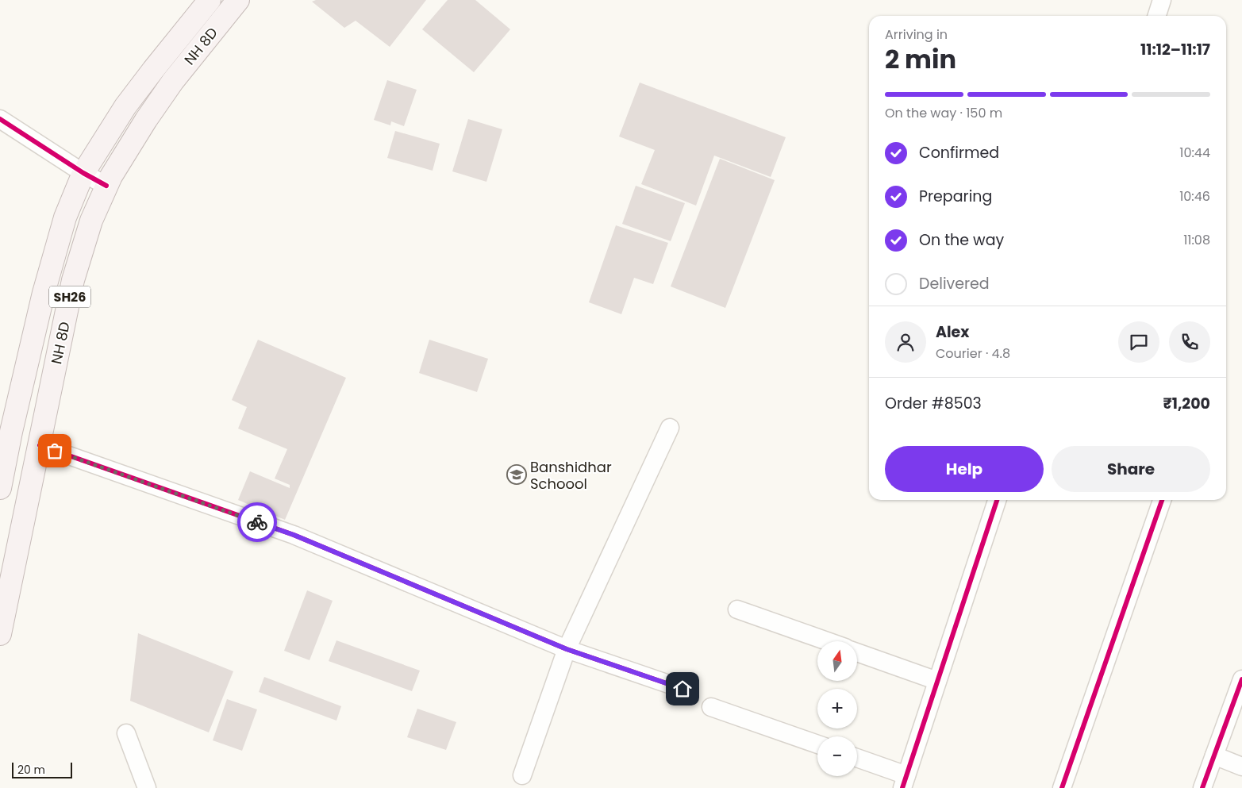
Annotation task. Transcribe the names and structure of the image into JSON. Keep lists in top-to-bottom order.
{
  "streets": {
    "main road": ["NH 8D", "SH26"]
  },
  "places": {
    "school or university": ["Banshidhar Schoool"]
  },
  "scale_bar": "20 m",
  "north": "top",
  "page": {
    "heading": ["2 min", "Arriving in", "11:12–11:17"],
    "panel": [
      "Alex",
      "Courier · 4.8",
      "Order #8503",
      "₹1,200"
    ],
    "bar": "On the way · 150 m",
    "list": [
      ["Confirmed", "10:44"],
      ["Preparing", "10:46"],
      ["On the way", "11:08"],
      "Delivered"
    ],
    "buttons": ["Help", "Share"],
    "map_buttons": ["+", "−"],
    "scale": "20 m"
  }
}
